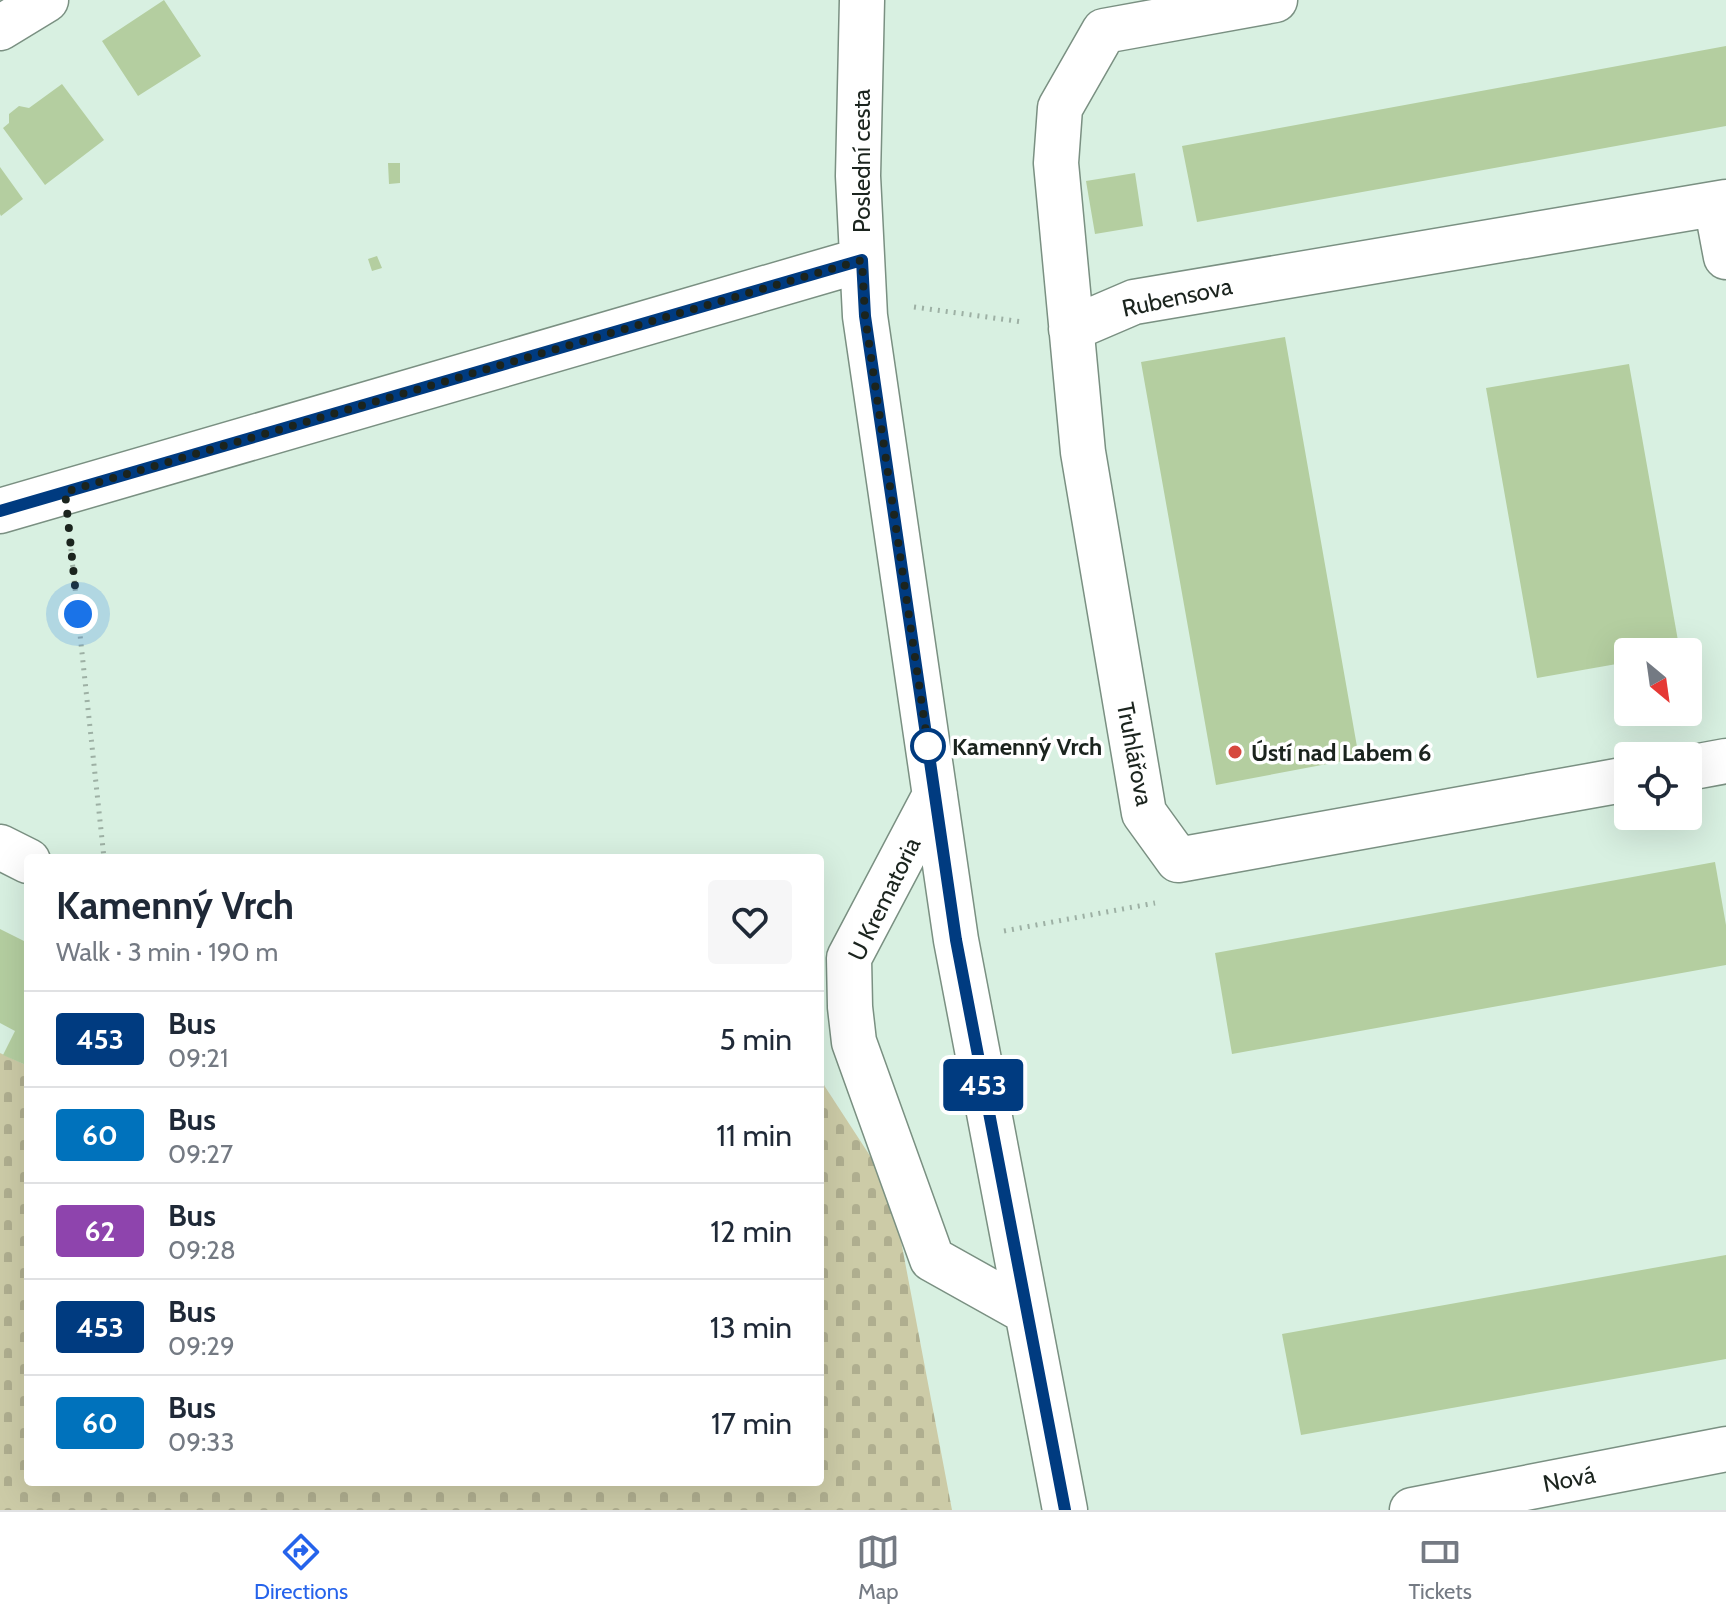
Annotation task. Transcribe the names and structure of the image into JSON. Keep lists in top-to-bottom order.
{
  "streets": {
    "street": [
      "Poslední cesta",
      "Rubensova",
      "Truhlářova",
      "U Krematoria",
      "Nová"
    ]
  },
  "crossings": [
    ["Poslední cesta", "U Krematoria"],
    ["Rubensova", "Truhlářova"]
  ],
  "places": ["Kamenný Vrch", "Ústí nad Labem 6"],
  "lines": ["bus line 453"],
  "north": "bottom right",
  "page": {
    "on_map": "453",
    "heading": ["Kamenný Vrch", "Walk · 3 min · 190 m"],
    "list": [
      {
        "mark": "453",
        "name": "Bus",
        "note": "09:21",
        "value": "5 min"
      },
      {
        "mark": "60",
        "name": "Bus",
        "note": "09:27",
        "value": "11 min"
      },
      {
        "mark": "62",
        "name": "Bus",
        "note": "09:28",
        "value": "12 min"
      },
      {
        "mark": "453",
        "name": "Bus",
        "note": "09:29",
        "value": "13 min"
      },
      {
        "mark": "60",
        "name": "Bus",
        "note": "09:33",
        "value": "17 min"
      }
    ],
    "tabs": ["Directions", "Map", "Tickets"]
  }
}
